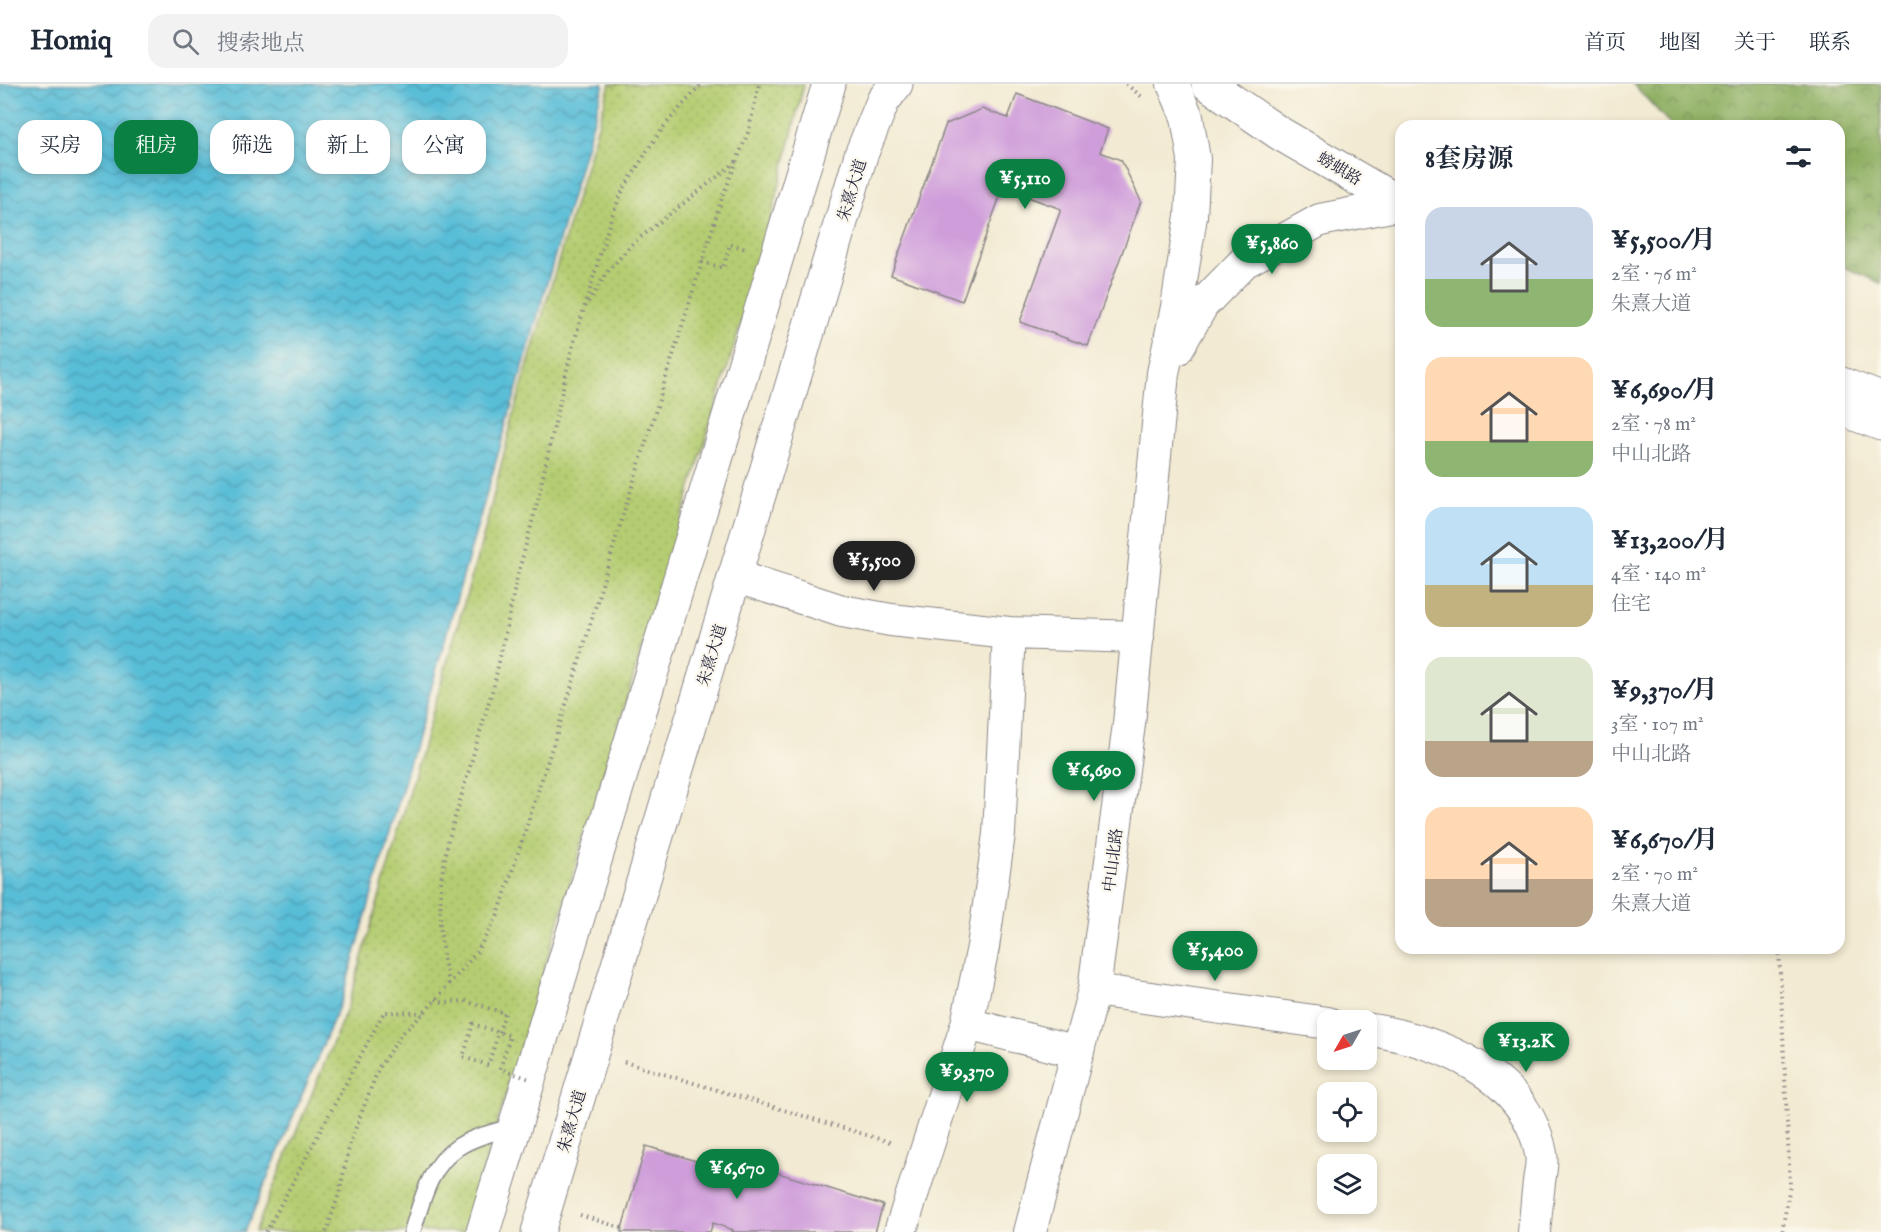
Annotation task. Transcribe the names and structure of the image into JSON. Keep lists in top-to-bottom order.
{
  "streets": {
    "main road": ["螃蜞路", "朱熹大道"],
    "street": ["中山北路"]
  },
  "north": "bottom left",
  "page": {
    "header": "Homiq",
    "search": "搜索地点",
    "nav": [
      "首页",
      "地图",
      "关于",
      "联系"
    ],
    "chip": [
      "买房",
      "租房",
      "筛选",
      "新上",
      "公寓"
    ],
    "heading": "8套房源",
    "price": [
      "¥5,110",
      "¥5,860",
      "¥5,500",
      "¥6,690",
      "¥5,400",
      "¥13.2K",
      "¥9,370",
      "¥6,670"
    ],
    "list": [
      {
        "name": "¥5,500/月",
        "note": "2室 · 76 m² · 朱熹大道"
      },
      {
        "name": "¥6,690/月",
        "note": "2室 · 78 m² · 中山北路"
      },
      {
        "name": "¥13,200/月",
        "note": "4室 · 140 m² · 住宅"
      },
      {
        "name": "¥9,370/月",
        "note": "3室 · 107 m² · 中山北路"
      },
      {
        "name": "¥6,670/月",
        "note": "2室 · 70 m² · 朱熹大道"
      }
    ]
  }
}
